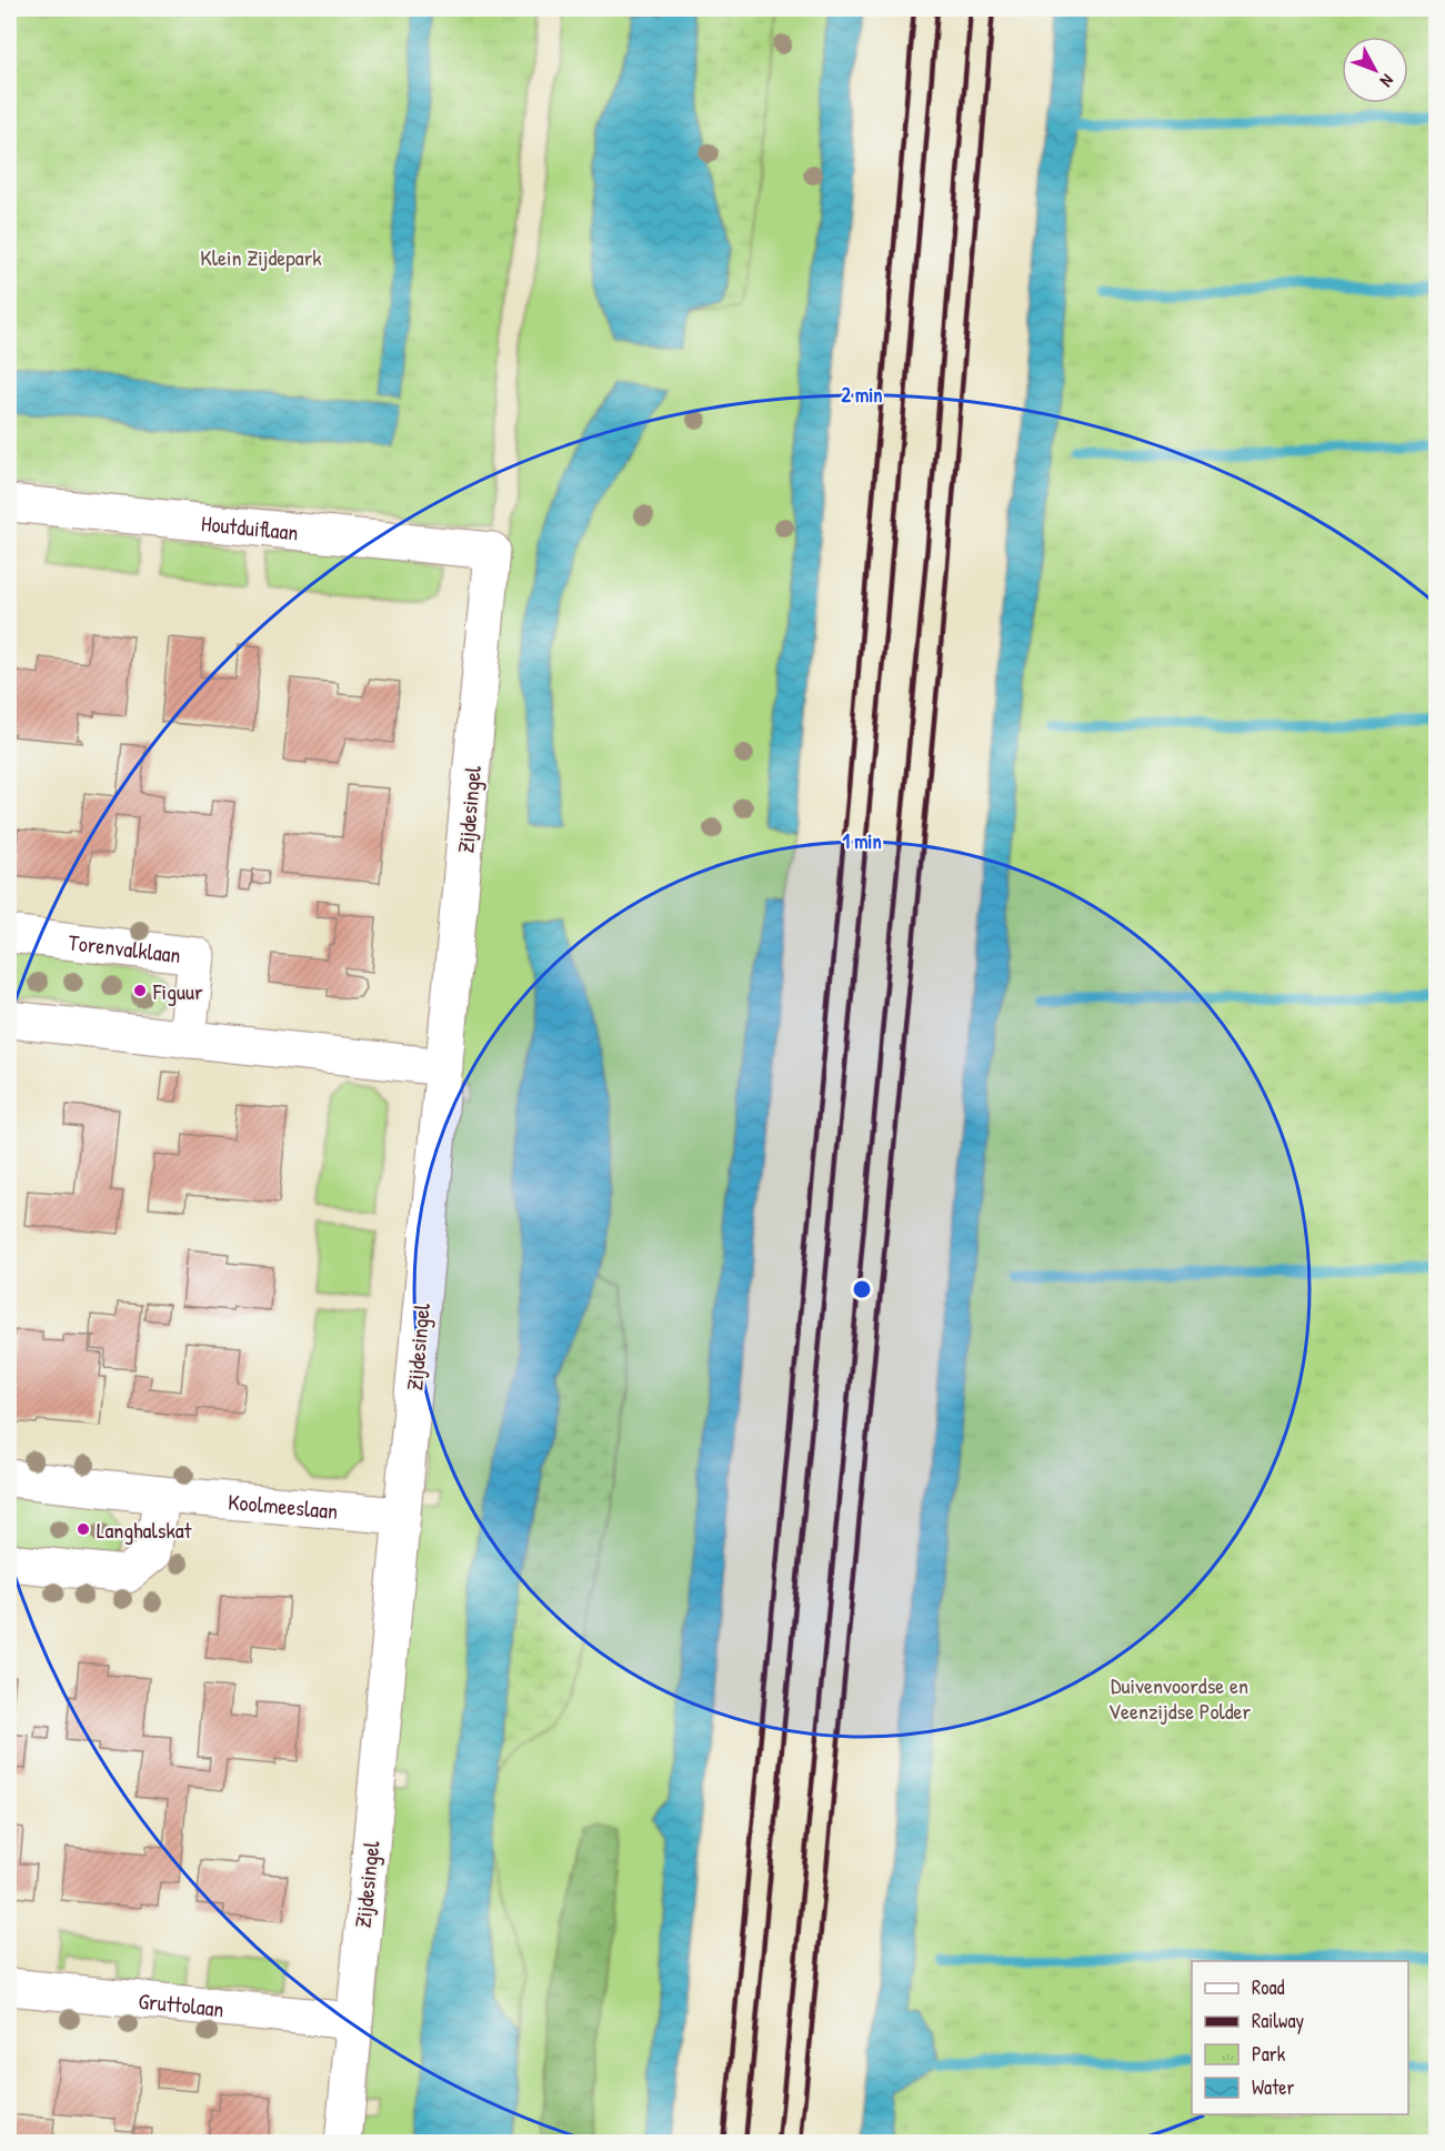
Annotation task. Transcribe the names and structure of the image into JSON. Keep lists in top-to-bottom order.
{
  "streets": {
    "street": [
      "Houtduiflaan",
      "Zijdesingel",
      "Torenvalklaan",
      "Koolmeeslaan",
      "Gruttolaan"
    ]
  },
  "crossings": [
    ["Houtduiflaan", "Zijdesingel"],
    ["Zijdesingel", "Koolmeeslaan"],
    ["Zijdesingel", "Gruttolaan"]
  ],
  "parks": ["Klein Zijdepark", "Duivenvoordse en Veenzijdse Polder"],
  "places": ["Figuur", "Langhalskat"],
  "legend": [
    "Road",
    "Railway",
    "Park",
    "Water"
  ],
  "north": "bottom right",
  "rings": ["2 min", "1 min"]
}
